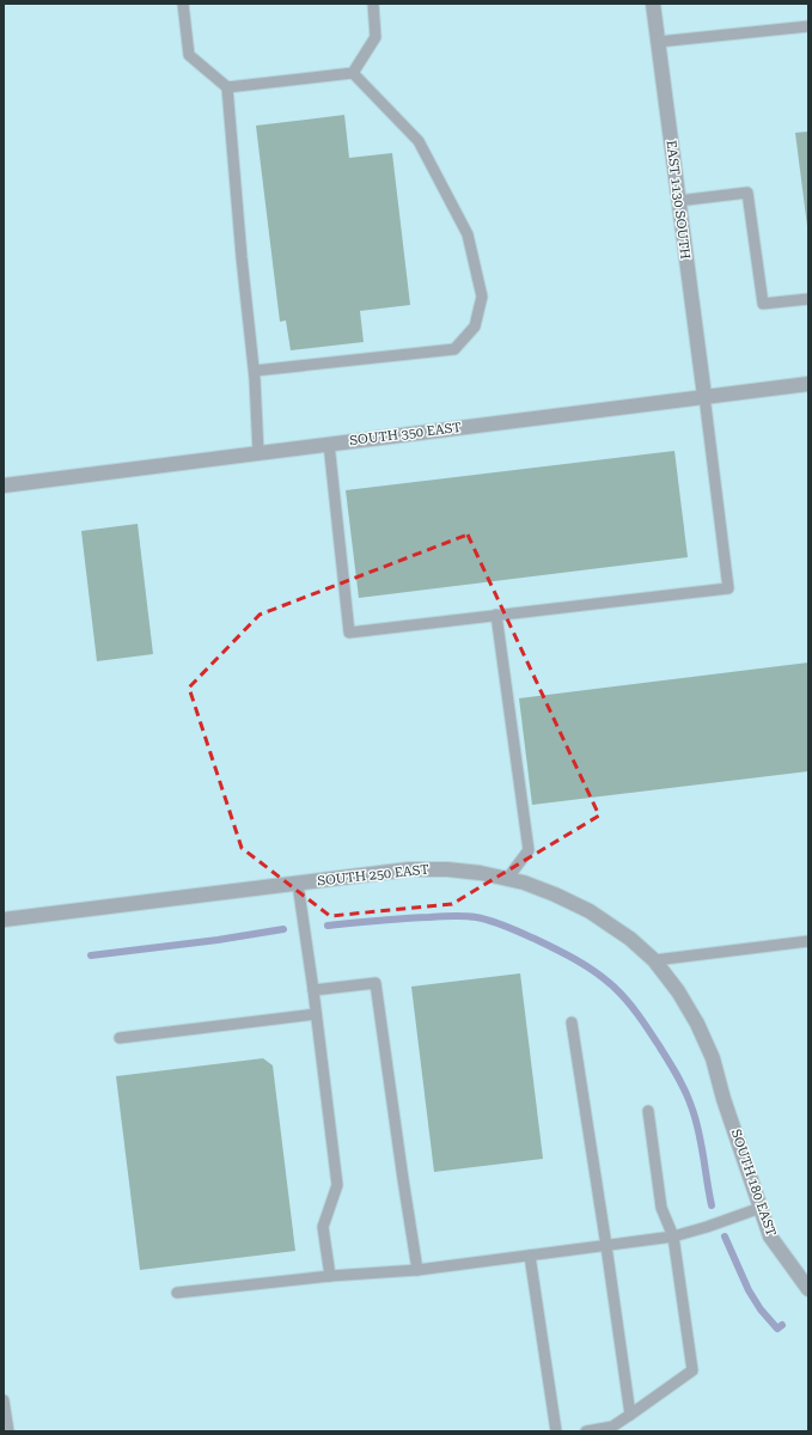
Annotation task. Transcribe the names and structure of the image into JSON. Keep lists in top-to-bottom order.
{
  "streets": {
    "street": [
      "EAST 1130 SOUTH",
      "SOUTH 350 EAST",
      "SOUTH 250 EAST",
      "SOUTH 180 EAST"
    ]
  },
  "crossings": [
    ["EAST 1130 SOUTH", "SOUTH 350 EAST"],
    ["SOUTH 250 EAST", "SOUTH 180 EAST"]
  ]
}
